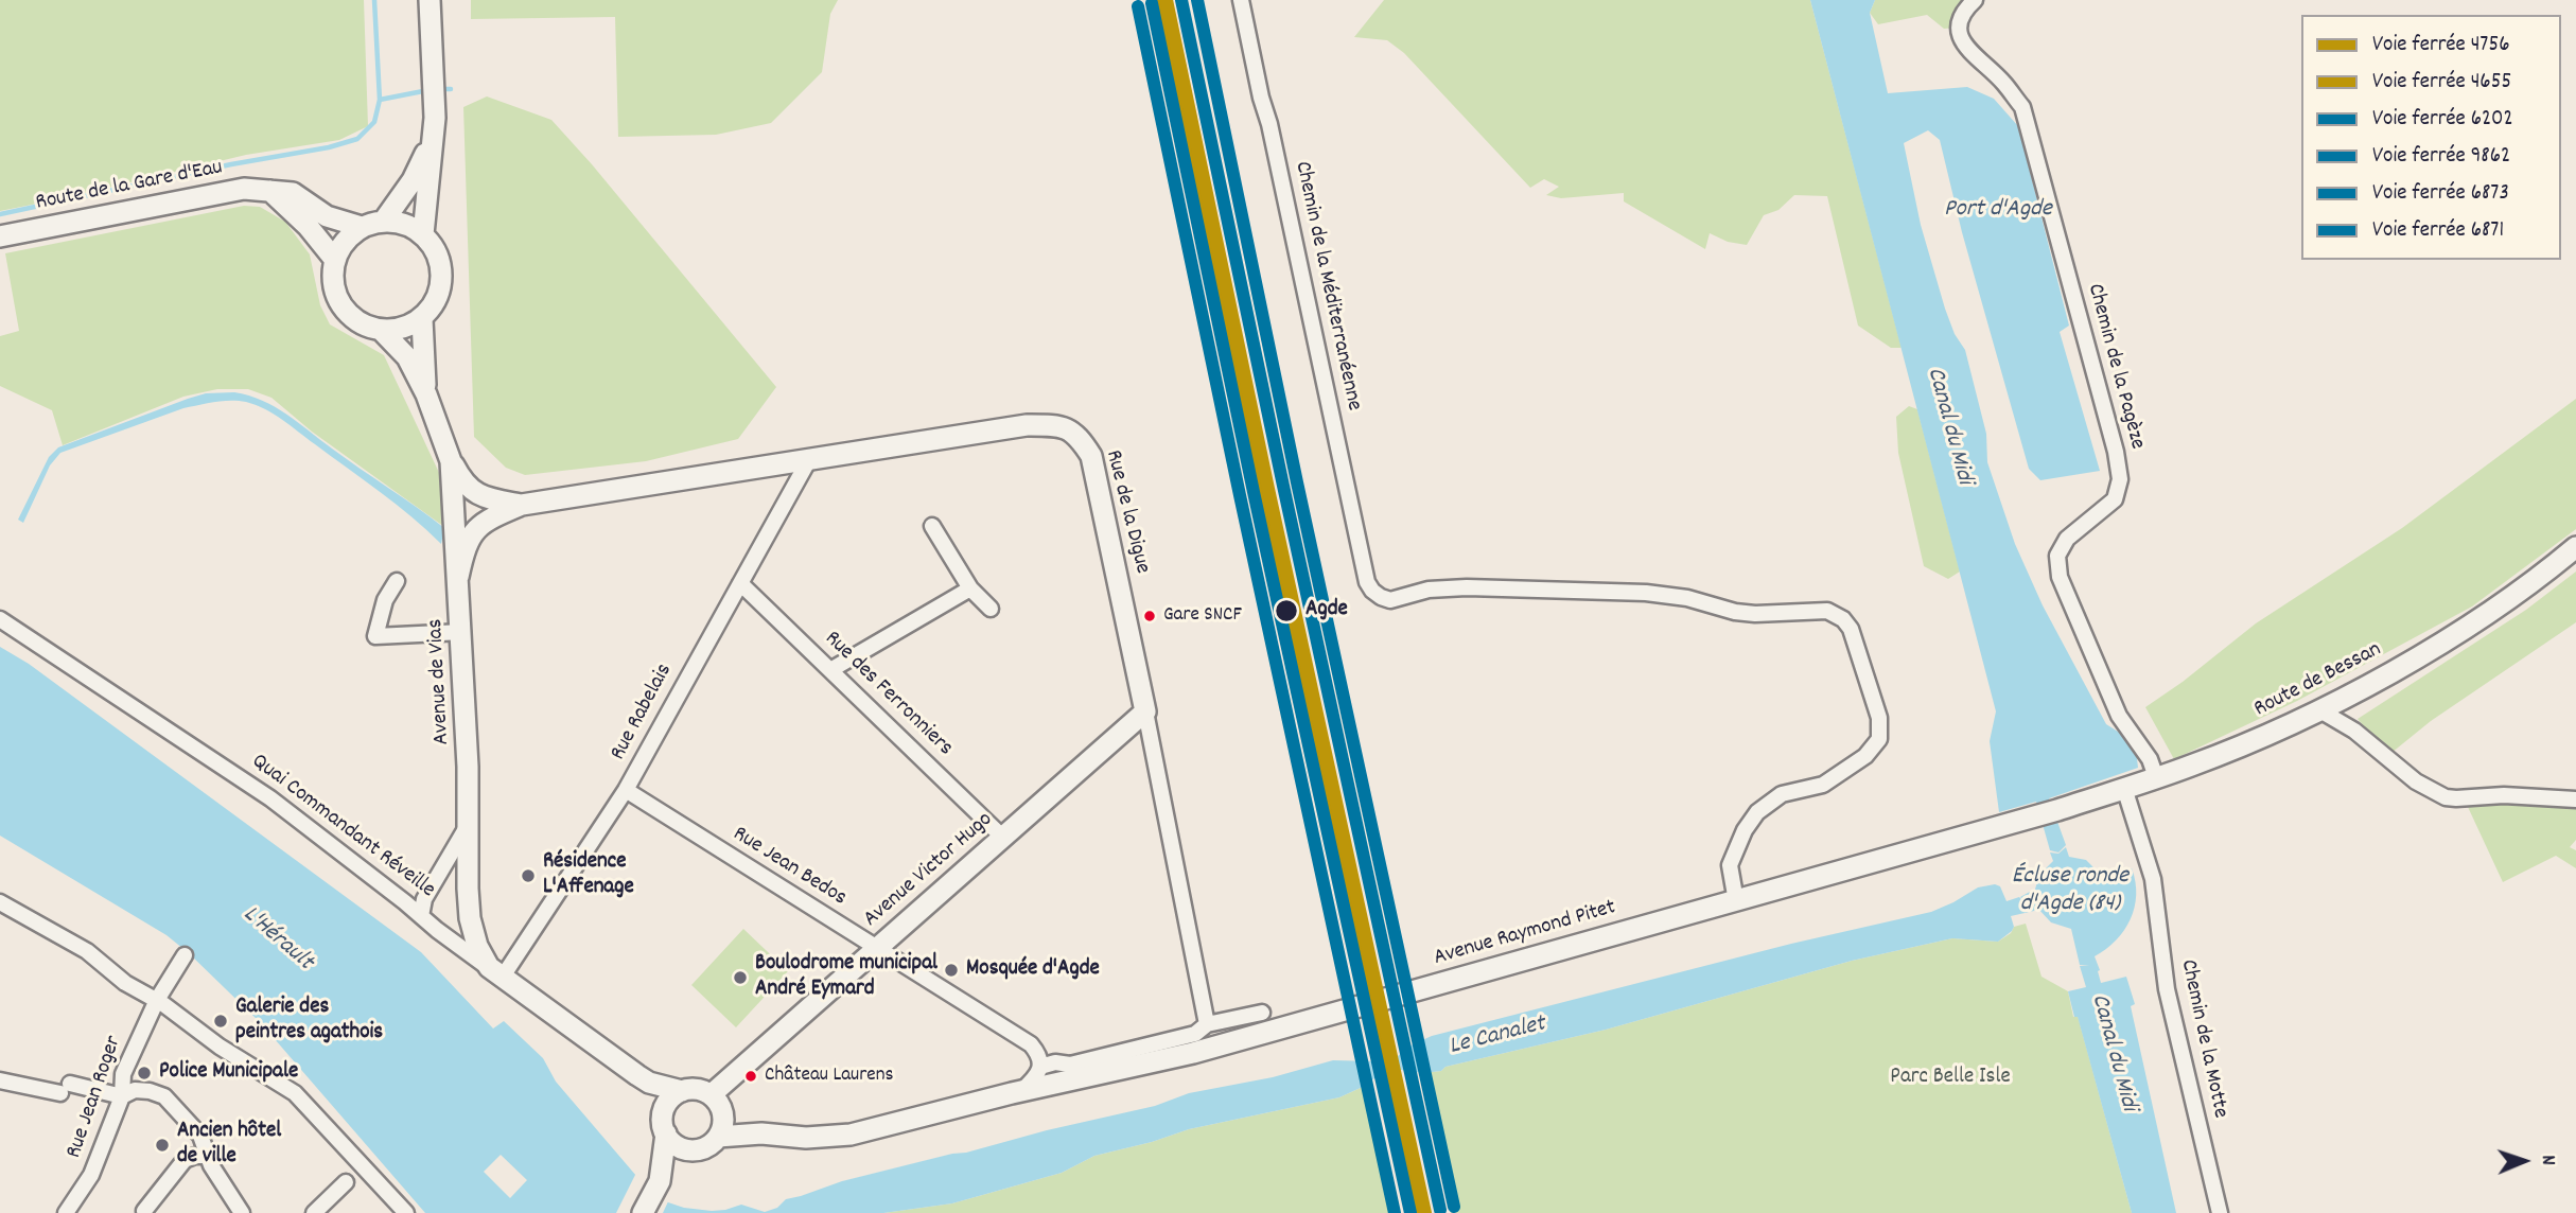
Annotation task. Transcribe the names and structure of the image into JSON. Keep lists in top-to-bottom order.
{
  "streets": {
    "main road": [
      "Route de la Gare d'Eau",
      "Rue de la Digue",
      "Route de Bessan",
      "Avenue de Vias",
      "Quai Commandant Réveille",
      "Avenue Victor Hugo",
      "Avenue Raymond Pitet"
    ],
    "street": [
      "Chemin de la Méditerranéenne",
      "Chemin de la Pagèze",
      "Rue des Ferronniers",
      "Rue Rabelais",
      "Rue Jean Bedos",
      "Chemin de la Motte",
      "Rue Jean Roger"
    ]
  },
  "crossings": [
    ["Route de la Gare d'Eau", "Avenue de Vias"],
    ["Chemin de la Méditerranéenne", "Avenue Raymond Pitet"],
    ["Chemin de la Pagèze", "Route de Bessan"],
    ["Rue de la Digue", "Avenue de Vias"],
    ["Rue de la Digue", "Rue Rabelais"],
    ["Rue de la Digue", "Avenue Victor Hugo"],
    ["Route de Bessan", "Avenue Raymond Pitet"],
    ["Route de Bessan", "Chemin de la Motte"],
    ["Avenue de Vias", "Rue Rabelais"],
    ["Avenue de Vias", "Quai Commandant Réveille"],
    ["Rue des Ferronniers", "Rue Rabelais"],
    ["Rue des Ferronniers", "Avenue Victor Hugo"],
    ["Rue Rabelais", "Quai Commandant Réveille"],
    ["Rue Rabelais", "Rue Jean Bedos"],
    ["Quai Commandant Réveille", "Avenue Victor Hugo"],
    ["Quai Commandant Réveille", "Avenue Raymond Pitet"],
    ["Rue Jean Bedos", "Avenue Victor Hugo"],
    ["Avenue Victor Hugo", "Avenue Raymond Pitet"]
  ],
  "water": [
    "Port d'Agde",
    "Canal du Midi",
    "Écluse ronde d'Agde (84)",
    "L'Hérault",
    "Le Canalet"
  ],
  "parks": ["Parc Belle Isle"],
  "places": [
    "Agde",
    "Gare SNCF",
    "Résidence L'Affenage",
    "Mosquée d'Agde",
    "Boulodrome municipal André Eymard",
    "Galerie des peintres agathois",
    "Police Municipale",
    "Château Laurens",
    "Ancien hôtel de ville"
  ],
  "lines": [
    "rail line 4756",
    "rail line 4655",
    "rail line 9862",
    "rail line 6871",
    "rail line 6202",
    "rail line 6873"
  ],
  "legend": [
    "Voie ferrée 4756",
    "Voie ferrée 4655",
    "Voie ferrée 6202",
    "Voie ferrée 9862",
    "Voie ferrée 6873",
    "Voie ferrée 6871"
  ],
  "north": "right"
}
